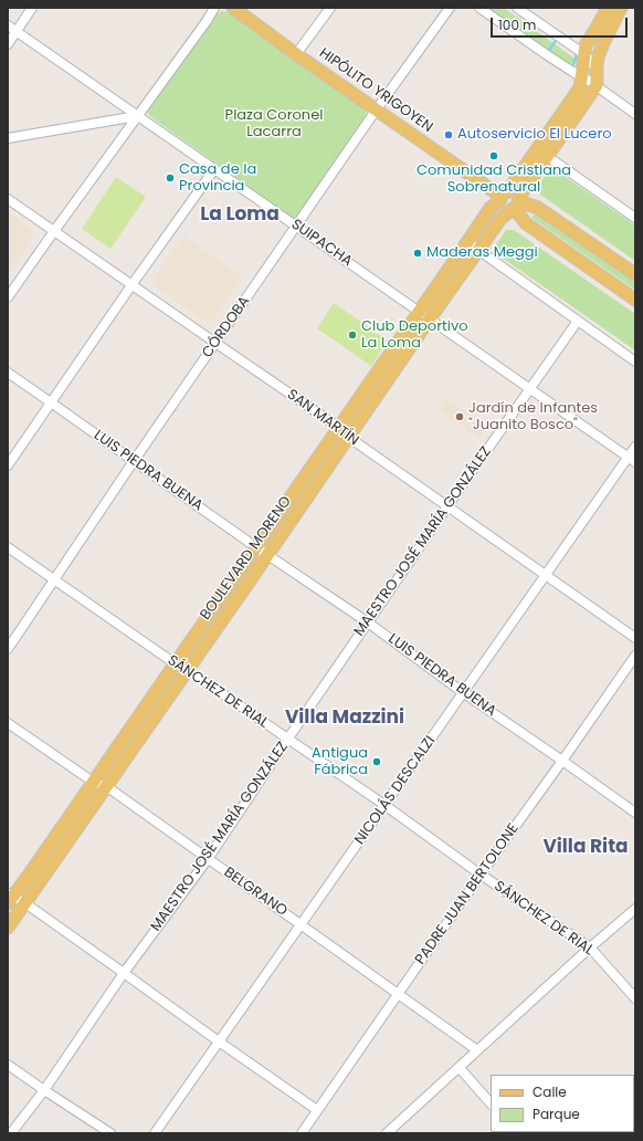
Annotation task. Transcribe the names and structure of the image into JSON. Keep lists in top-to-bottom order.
{
  "streets": {
    "main road": ["HIPÓLITO YRIGOYEN", "BOULEVARD MORENO"],
    "street": [
      "SUIPACHA",
      "CÓRDOBA",
      "SAN MARTÍN",
      "LUIS PIEDRA BUENA",
      "MAESTRO JOSÉ MARÍA GONZÁLEZ",
      "SÁNCHEZ DE RIAL",
      "NICOLÁS DESCALZI",
      "BELGRANO",
      "PADRE JUAN BERTOLONE"
    ]
  },
  "crossings": [
    ["HIPÓLITO YRIGOYEN", "CÓRDOBA"],
    ["HIPÓLITO YRIGOYEN", "BOULEVARD MORENO"],
    ["SUIPACHA", "CÓRDOBA"],
    ["SUIPACHA", "MAESTRO JOSÉ MARÍA GONZÁLEZ"],
    ["SUIPACHA", "BOULEVARD MORENO"],
    ["SUIPACHA", "NICOLÁS DESCALZI"],
    ["CÓRDOBA", "SAN MARTÍN"],
    ["CÓRDOBA", "LUIS PIEDRA BUENA"],
    ["CÓRDOBA", "SÁNCHEZ DE RIAL"],
    ["SAN MARTÍN", "MAESTRO JOSÉ MARÍA GONZÁLEZ"],
    ["SAN MARTÍN", "BOULEVARD MORENO"],
    ["SAN MARTÍN", "NICOLÁS DESCALZI"],
    ["LUIS PIEDRA BUENA", "MAESTRO JOSÉ MARÍA GONZÁLEZ"],
    ["LUIS PIEDRA BUENA", "BOULEVARD MORENO"],
    ["LUIS PIEDRA BUENA", "NICOLÁS DESCALZI"],
    ["LUIS PIEDRA BUENA", "PADRE JUAN BERTOLONE"],
    ["MAESTRO JOSÉ MARÍA GONZÁLEZ", "SÁNCHEZ DE RIAL"],
    ["MAESTRO JOSÉ MARÍA GONZÁLEZ", "BELGRANO"],
    ["BOULEVARD MORENO", "SÁNCHEZ DE RIAL"],
    ["BOULEVARD MORENO", "BELGRANO"],
    ["SÁNCHEZ DE RIAL", "NICOLÁS DESCALZI"],
    ["SÁNCHEZ DE RIAL", "PADRE JUAN BERTOLONE"],
    ["NICOLÁS DESCALZI", "BELGRANO"],
    ["BELGRANO", "PADRE JUAN BERTOLONE"]
  ],
  "districts": ["La Loma", "Villa Mazzini", "Villa Rita"],
  "parks": ["Plaza Coronel Lacarra"],
  "places": [
    "Autoservicio El Lucero",
    "Comunidad Cristiana Sobrenatural",
    "Casa de la Provincia",
    "Maderas Meggi",
    "Club Deportivo La Loma",
    "Jardín de Infantes \"Juanito Bosco\"",
    "Antigua Fábrica"
  ],
  "legend": ["Calle", "Parque"],
  "scale_bar": "100 m"
}
